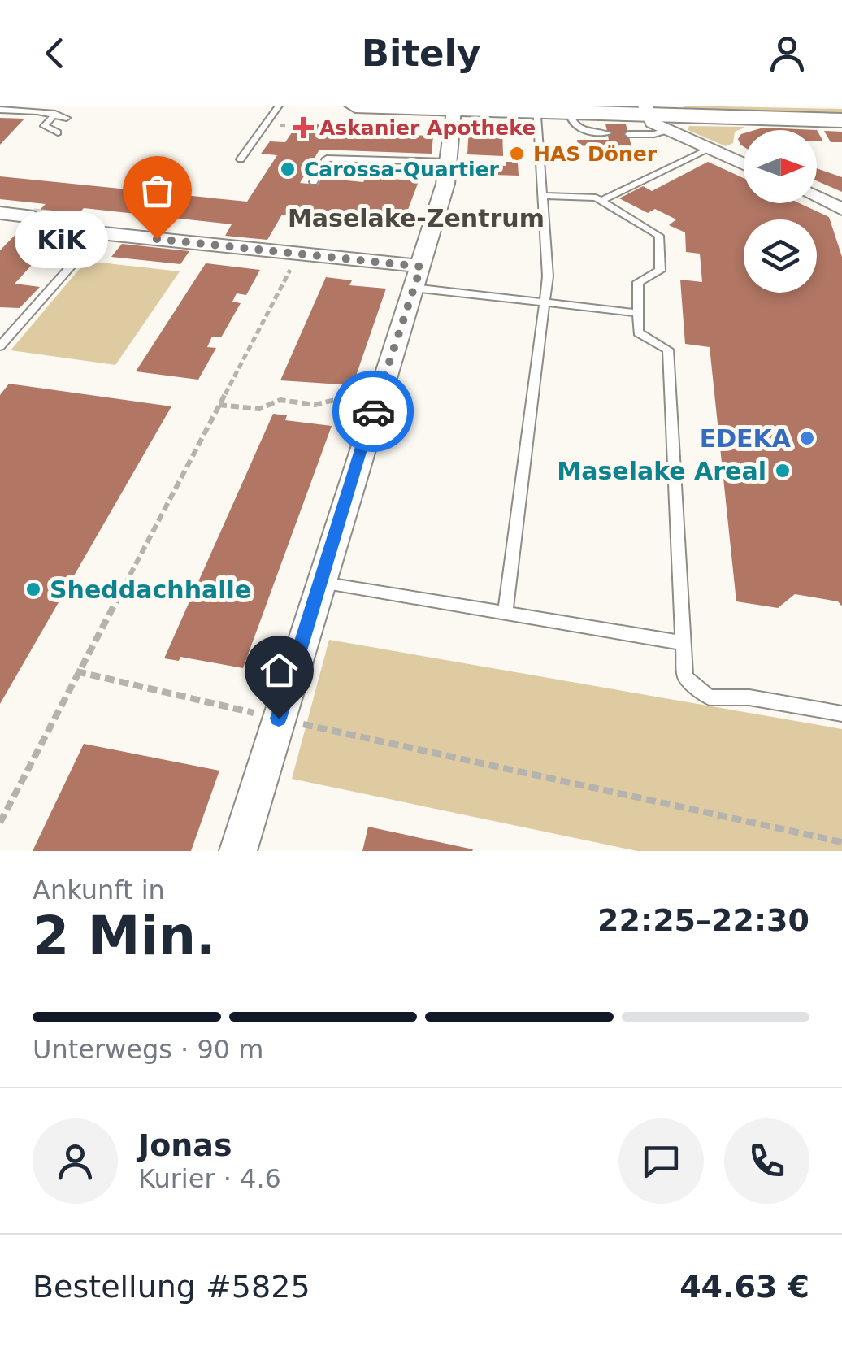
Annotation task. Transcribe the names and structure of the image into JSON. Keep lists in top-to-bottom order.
{
  "districts": ["Maselake-Zentrum"],
  "places": {
    "health": ["Askanier Apotheke"],
    "other": [
      "HAS Döner",
      "Carossa-Quartier",
      "KiK",
      "EDEKA",
      "Maselake Areal",
      "Sheddachhalle"
    ]
  },
  "north": "right",
  "page": {
    "header": "Bitely",
    "bubble": "KiK",
    "heading": ["2 Min.", "Ankunft in", "22:25–22:30"],
    "panel": [
      "Jonas",
      "Kurier · 4.6",
      "Bestellung #5825",
      "44.63 €"
    ],
    "bar": "Unterwegs · 90 m"
  }
}
